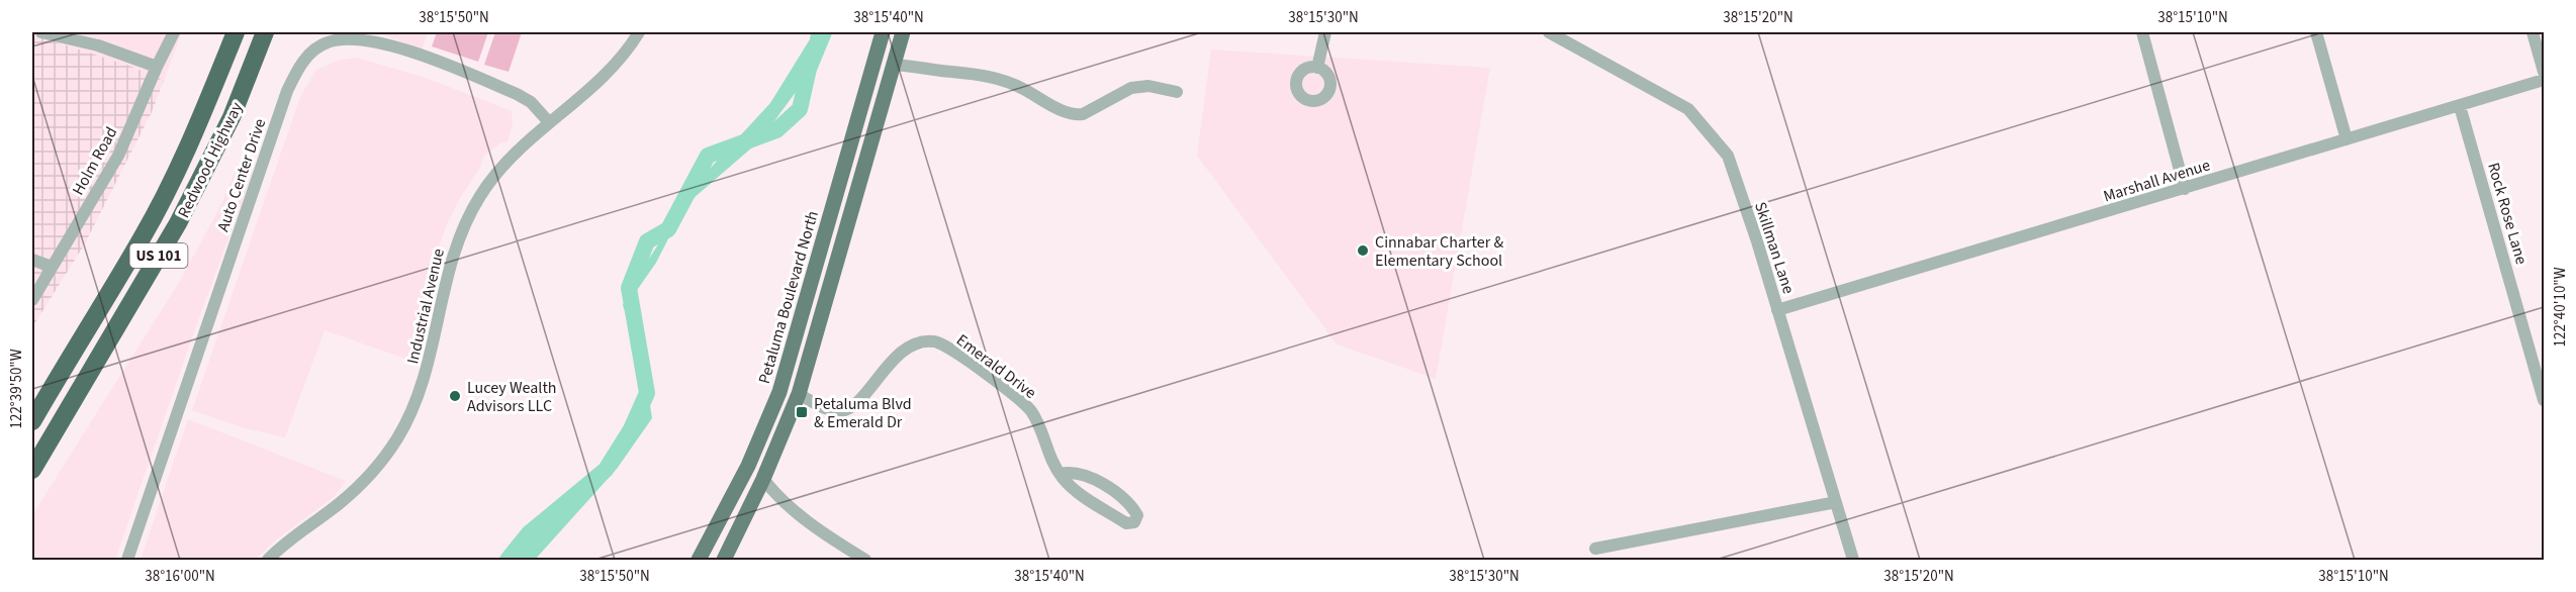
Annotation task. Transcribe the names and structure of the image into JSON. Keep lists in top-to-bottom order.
{
  "streets": {
    "highway": ["Redwood Highway", "US 101"],
    "main road": ["Petaluma Boulevard North"],
    "street": [
      "Holm Road",
      "Auto Center Drive",
      "Marshall Avenue",
      "Rock Rose Lane",
      "Skillman Lane",
      "Industrial Avenue",
      "Emerald Drive"
    ]
  },
  "crossings": [
    ["Auto Center Drive", "Industrial Avenue"],
    ["Marshall Avenue", "Rock Rose Lane"],
    ["Marshall Avenue", "Skillman Lane"]
  ],
  "places": {
    "other": ["Cinnabar Charter & Elementary School", "Lucey Wealth Advisors LLC"],
    "transit": ["Petaluma Blvd & Emerald Dr"]
  },
  "coordinates": [
    "38°15'50\"N",
    "38°15'40\"N",
    "38°15'30\"N",
    "38°15'20\"N",
    "38°15'10\"N",
    "122°40'10\"W",
    "122°39'50\"W",
    "38°16'00\"N"
  ]
}
